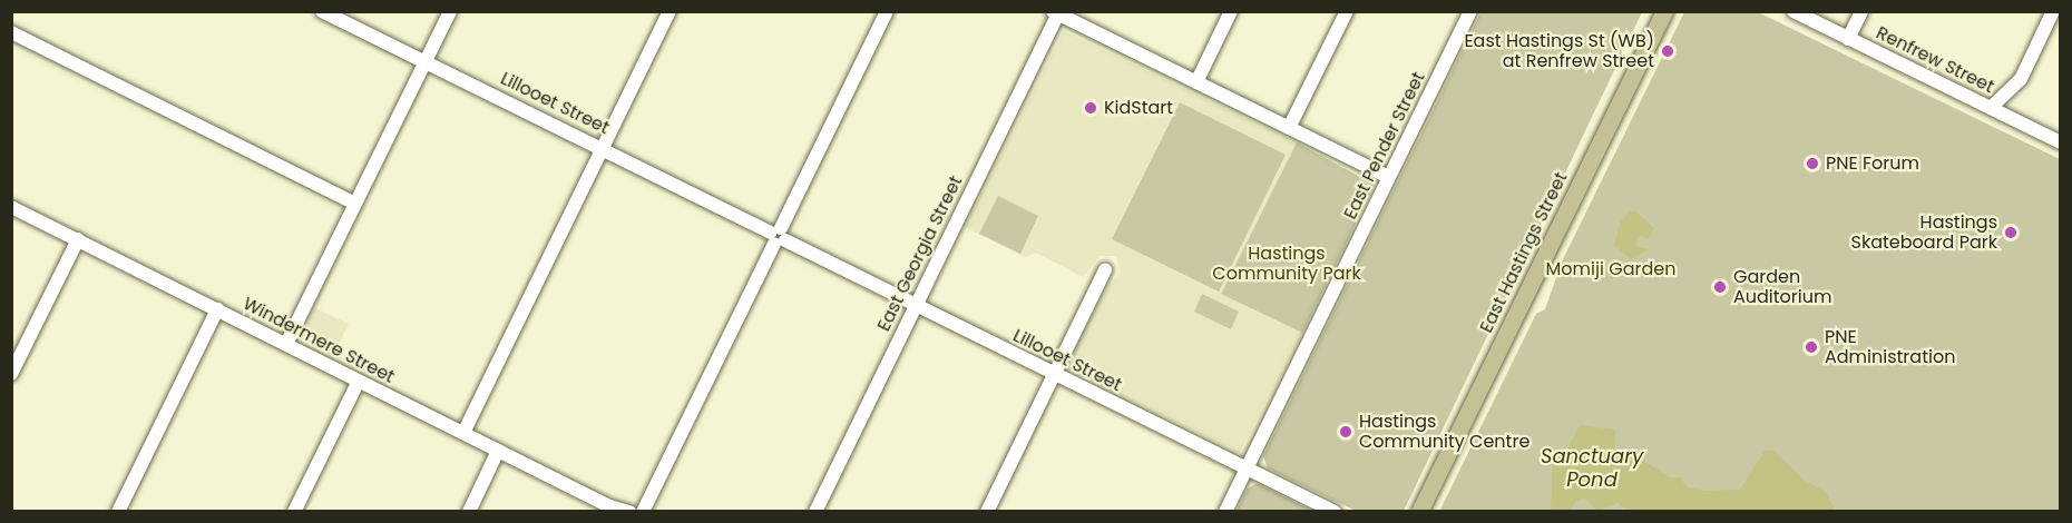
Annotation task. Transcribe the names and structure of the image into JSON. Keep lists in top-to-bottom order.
{
  "streets": {
    "main road": ["East Hastings Street"],
    "street": [
      "Renfrew Street",
      "Lillooet Street",
      "East Pender Street",
      "East Georgia Street",
      "Windermere Street"
    ]
  },
  "crossings": [
    ["Lillooet Street", "East Pender Street"],
    ["Lillooet Street", "East Georgia Street"]
  ],
  "water": ["Sanctuary Pond"],
  "parks": ["Hastings Community Park", "Momiji Garden"],
  "places": [
    "East Hastings St (WB) at Renfrew Street",
    "KidStart",
    "PNE Forum",
    "Hastings Skateboard Park",
    "Garden Auditorium",
    "PNE Administration",
    "Hastings Community Centre"
  ]
}
